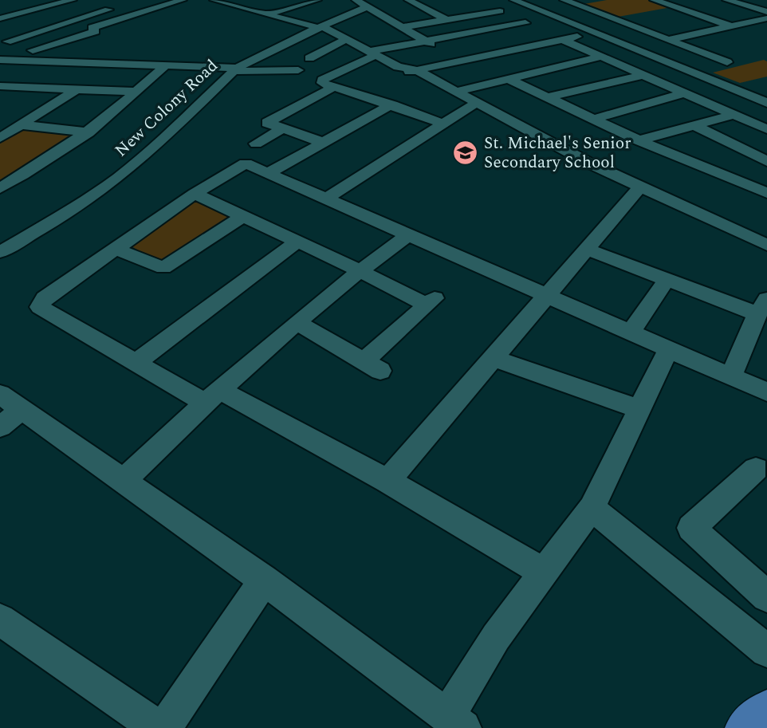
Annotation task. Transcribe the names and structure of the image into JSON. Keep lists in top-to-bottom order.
{
  "streets": {
    "street": ["New Colony Road"]
  },
  "places": {
    "school or university": ["St. Michael's Senior Secondary School"]
  }
}
